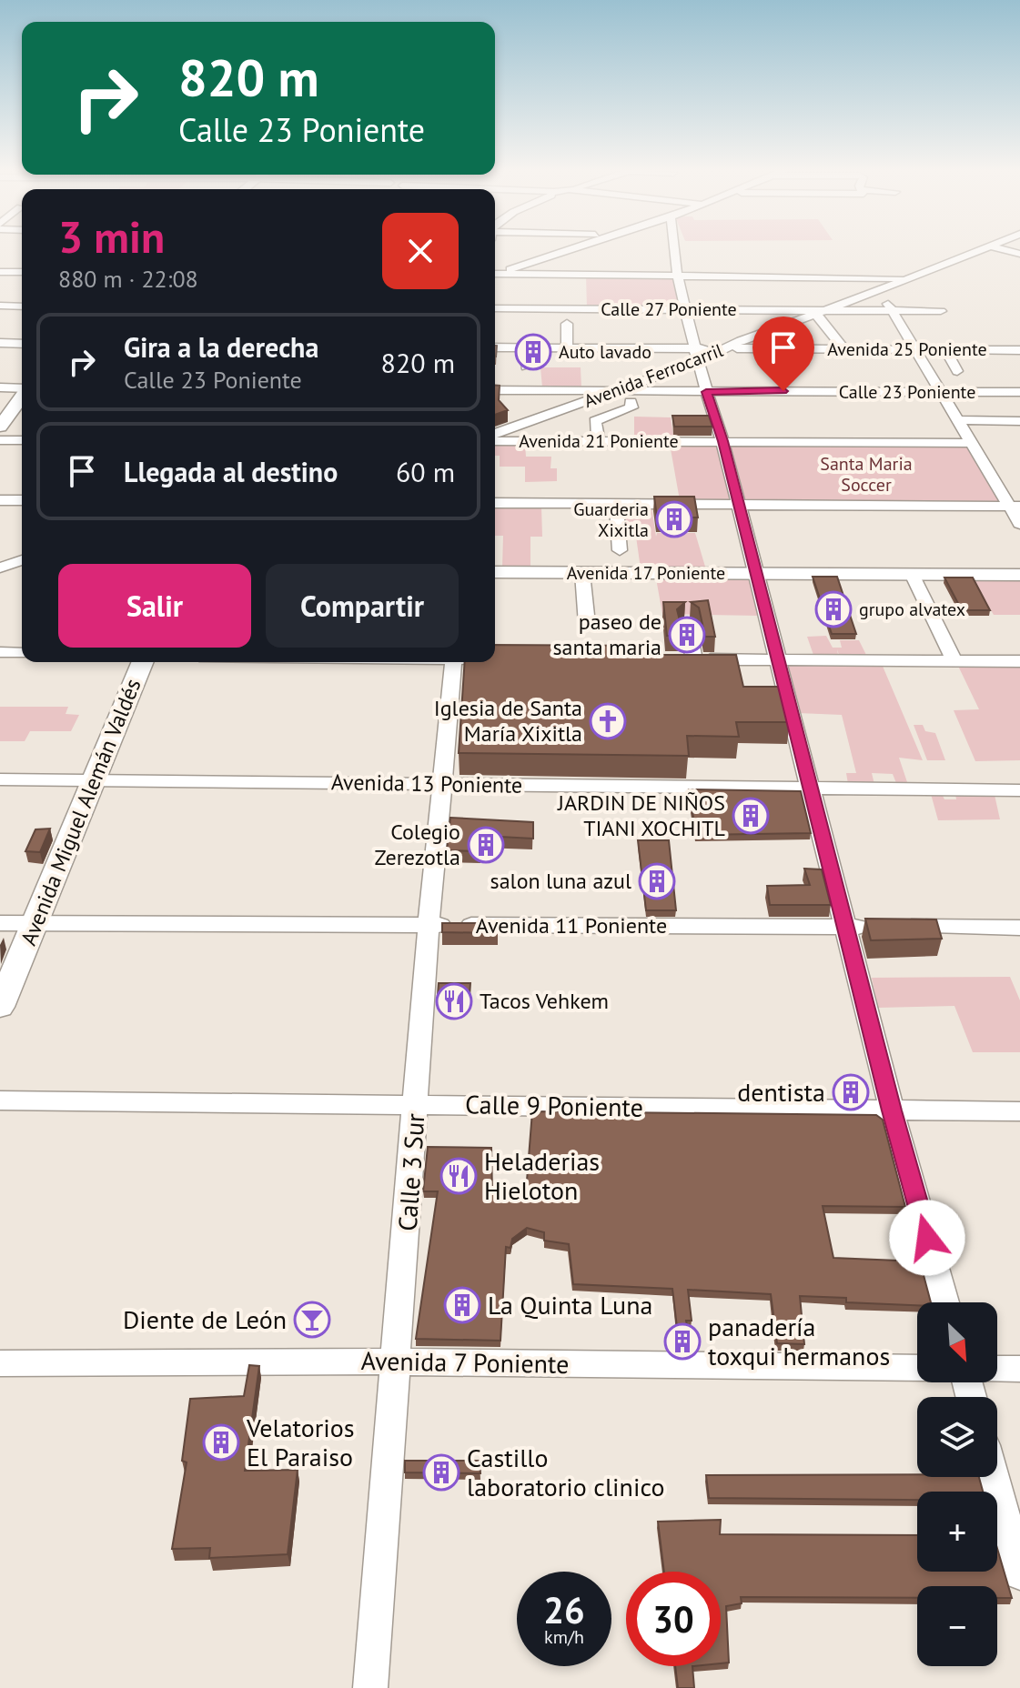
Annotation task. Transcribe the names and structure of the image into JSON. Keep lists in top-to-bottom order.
{
  "streets": {
    "main road": ["Avenida 17 Poniente", "Avenida Miguel Alemán Valdés"],
    "street": [
      "Calle 27 Poniente",
      "Avenida 25 Poniente",
      "Avenida Ferrocarril",
      "Calle 23 Poniente",
      "Avenida 21 Poniente",
      "Avenida 13 Poniente",
      "Avenida 11 Poniente",
      "Calle 9 Poniente",
      "Calle 3 Sur",
      "Avenida 7 Poniente"
    ]
  },
  "crossings": [
    ["Calle 27 Poniente", "Avenida Ferrocarril"],
    ["Avenida 25 Poniente", "Avenida Ferrocarril"],
    ["Avenida Ferrocarril", "Calle 23 Poniente"],
    ["Avenida 13 Poniente", "Avenida Miguel Alemán Valdés"],
    ["Avenida 13 Poniente", "Calle 3 Sur"],
    ["Avenida Miguel Alemán Valdés", "Avenida 11 Poniente"],
    ["Avenida 11 Poniente", "Calle 3 Sur"],
    ["Calle 9 Poniente", "Calle 3 Sur"],
    ["Calle 3 Sur", "Avenida 7 Poniente"]
  ],
  "parks": ["Santa Maria Soccer"],
  "places": {
    "building": [
      "Auto lavado",
      "Guarderia Xixitla",
      "grupo alvatex",
      "paseo de santa maria",
      "JARDIN DE NIÑOS TIANI XOCHITL",
      "Colegio Zerezotla",
      "salon luna azul",
      "dentista",
      "La Quinta Luna",
      "panadería toxqui hermanos",
      "Velatorios El Paraiso",
      "Castillo laboratorio clinico"
    ],
    "church": ["Iglesia de Santa María Xixitla"],
    "restaurant": ["Tacos Vehkem", "Heladerias Hieloton"],
    "bar": ["Diente de León"]
  },
  "north": "bottom right",
  "page": {
    "turn": ["820 m", "Calle 23 Poniente"],
    "heading": ["3 min", "880 m · 22:08"],
    "list": [
      {
        "name": "Gira a la derecha",
        "note": "Calle 23 Poniente",
        "value": "820 m"
      },
      {
        "name": "Llegada al destino",
        "value": "60 m"
      }
    ],
    "buttons": ["Salir", "Compartir"],
    "map_buttons": ["+", "−"],
    "speed": "26 km/h",
    "limit": "30"
  }
}
